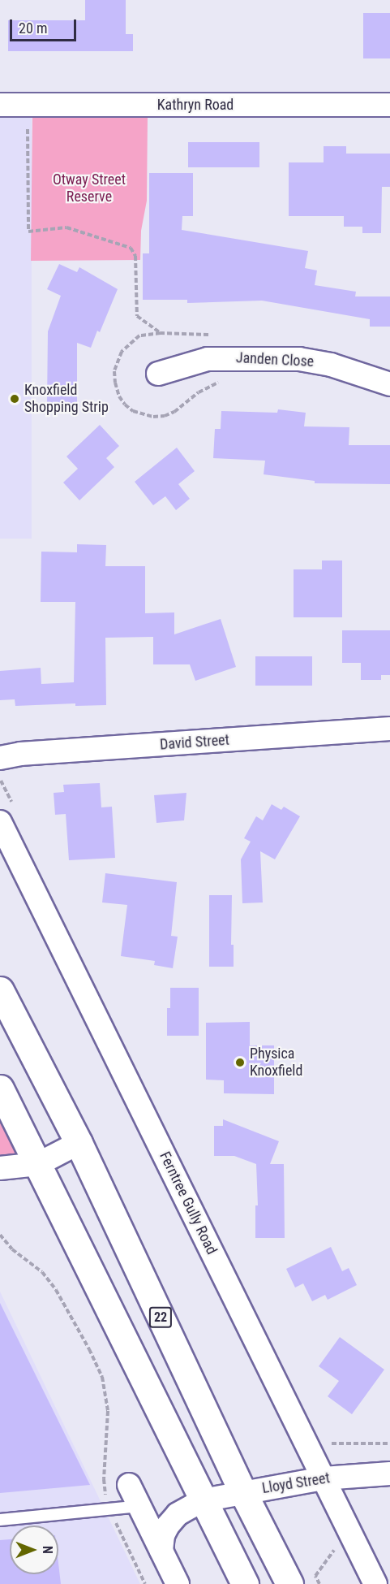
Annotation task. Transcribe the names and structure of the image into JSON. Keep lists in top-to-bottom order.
{
  "streets": {
    "main road": ["22"],
    "street": [
      "Kathryn Road",
      "Janden Close",
      "David Street",
      "Ferntree Gully Road",
      "Lloyd Street"
    ]
  },
  "crossings": [
    ["Ferntree Gully Road", "Lloyd Street"],
    ["22", "Lloyd Street"]
  ],
  "parks": ["Otway Street Reserve"],
  "places": ["Knoxfield Shopping Strip", "Physica Knoxfield"],
  "scale_bar": "20 m",
  "north": "right"
}
